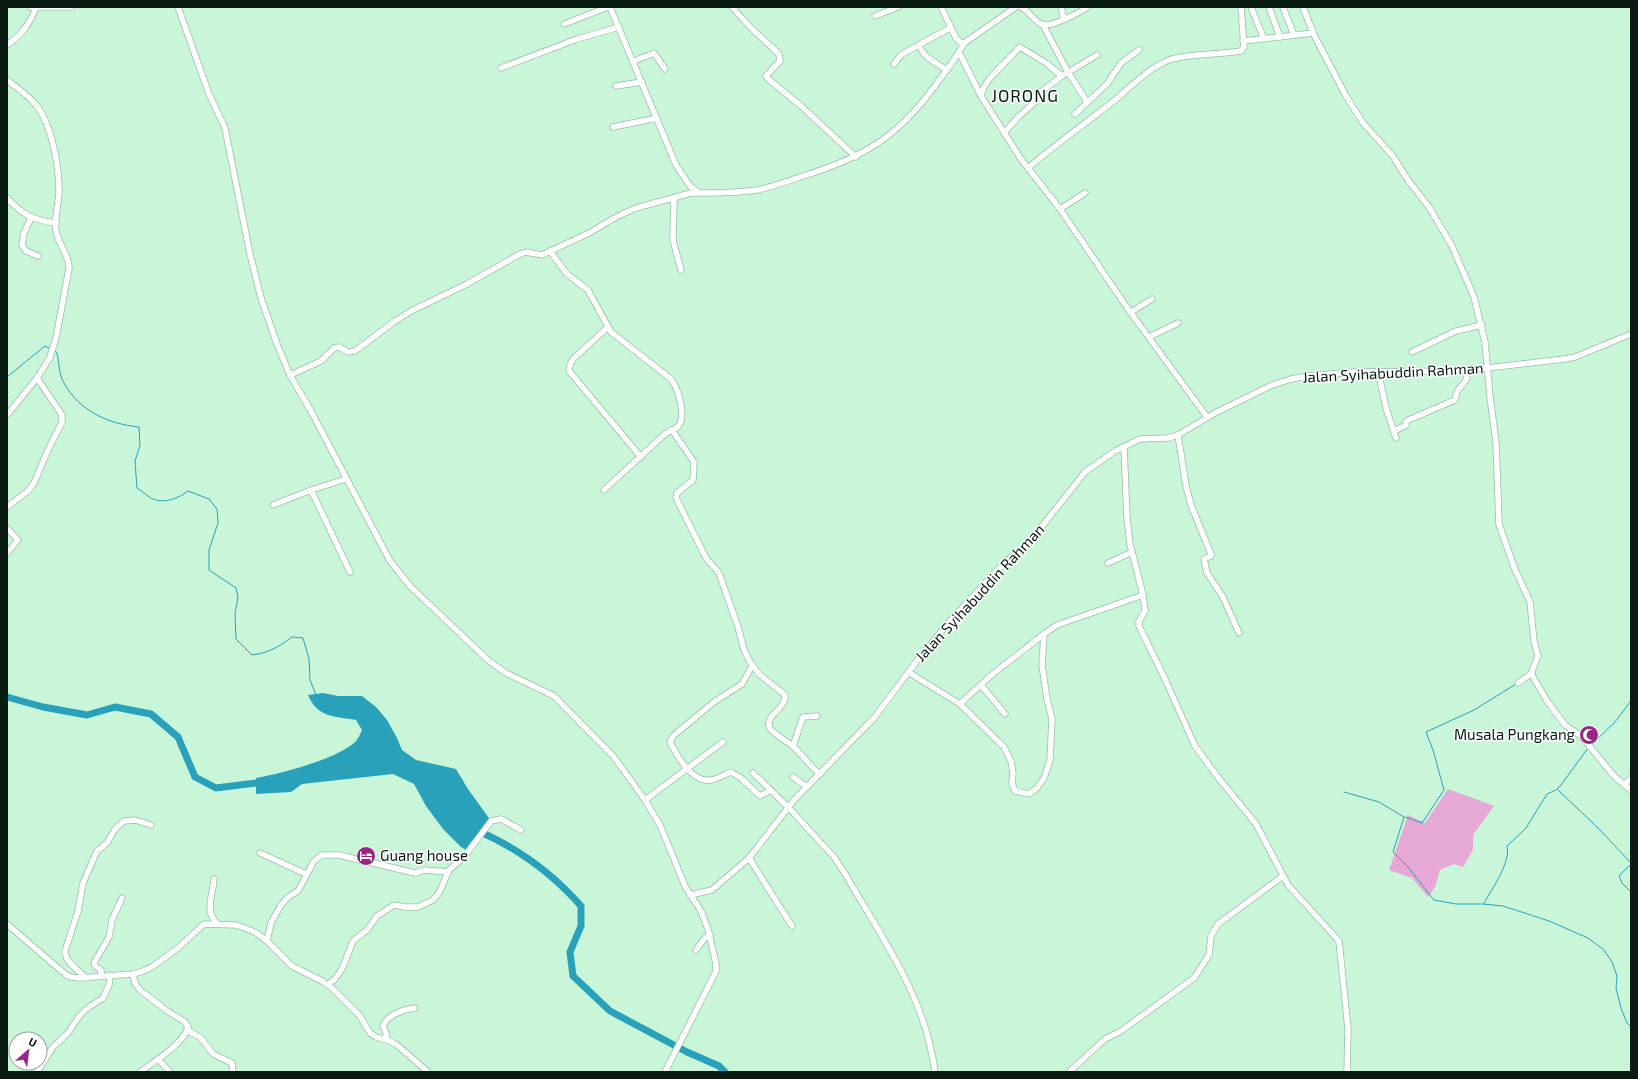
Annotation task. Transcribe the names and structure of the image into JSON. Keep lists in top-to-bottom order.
{
  "streets": {
    "street": ["Jalan Syihabuddin Rahman"]
  },
  "districts": ["JORONG"],
  "places": {
    "mosque": ["Musala Pungkang"],
    "hotel": ["Guang house"]
  },
  "north": "top right"
}
